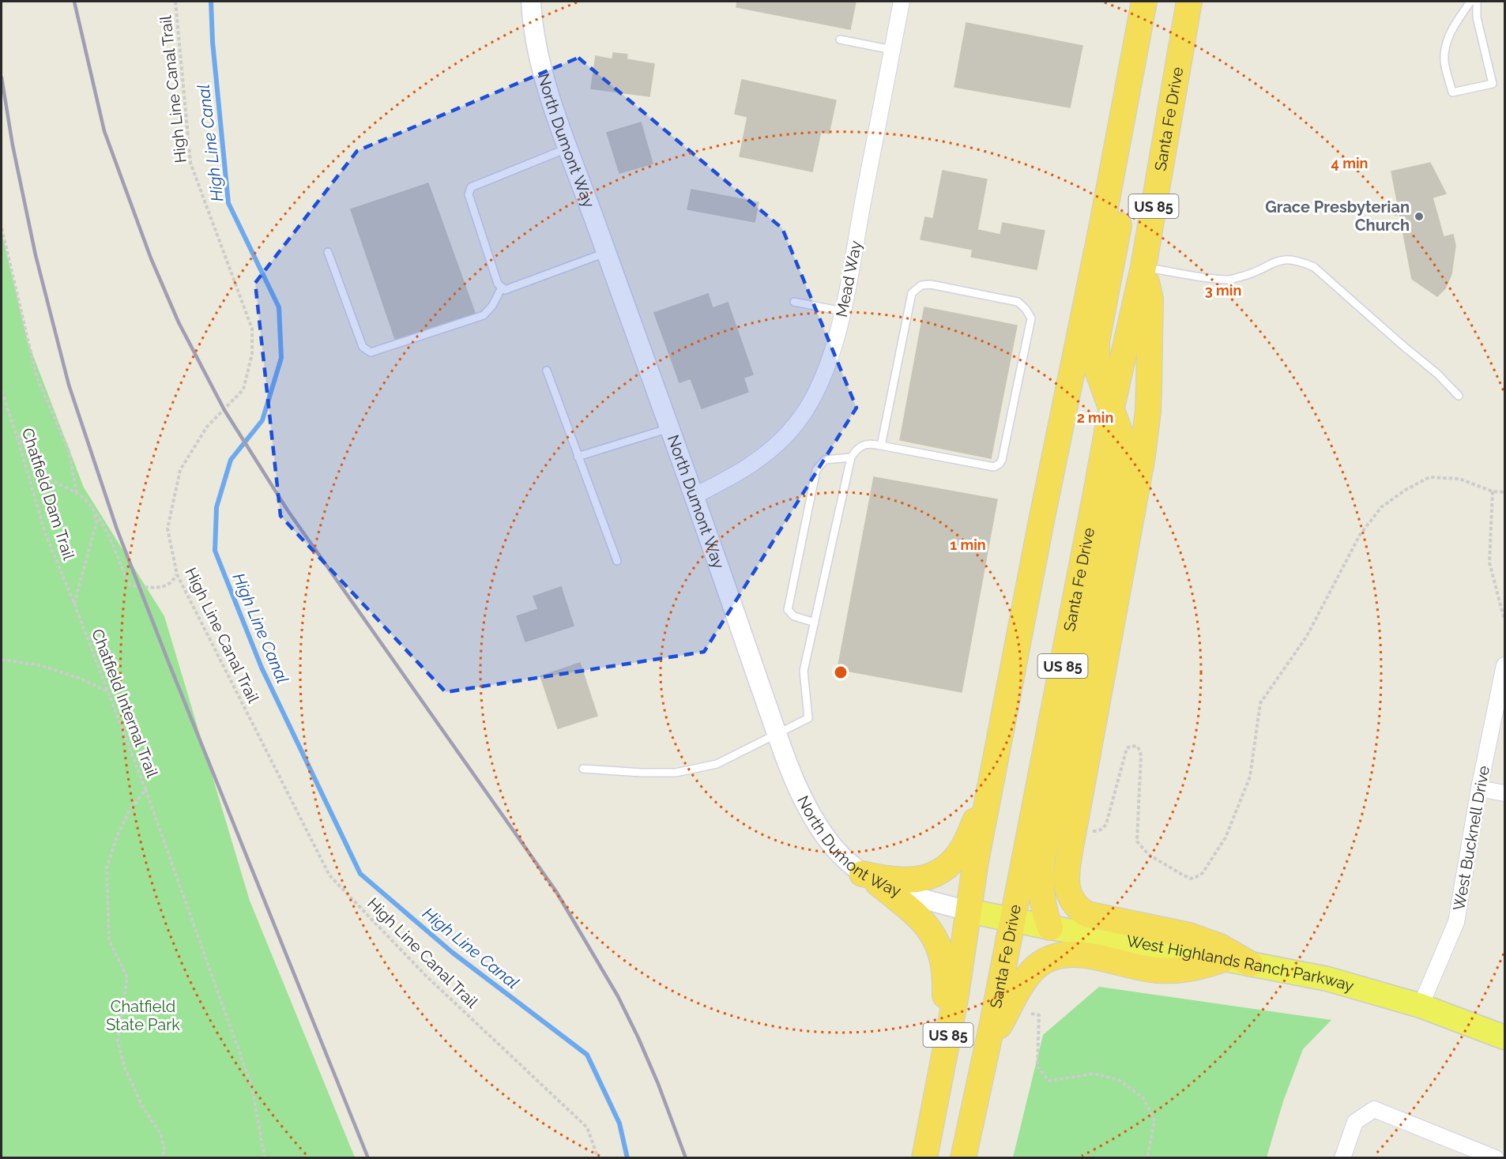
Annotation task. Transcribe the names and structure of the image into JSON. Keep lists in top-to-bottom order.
{
  "streets": {
    "highway": ["Santa Fe Drive", "US 85"],
    "main road": ["West Highlands Ranch Parkway"],
    "street": ["North Dumont Way", "Mead Way", "West Bucknell Drive"],
    "path": ["High Line Canal Trail", "Chatfield Dam Trail", "Chatfield Internal Trail"]
  },
  "crossings": [
    ["Santa Fe Drive", "West Highlands Ranch Parkway"],
    ["North Dumont Way", "US 85"],
    ["North Dumont Way", "Mead Way"],
    ["North Dumont Way", "West Highlands Ranch Parkway"],
    ["US 85", "West Highlands Ranch Parkway"],
    ["Chatfield Dam Trail", "Chatfield Internal Trail"],
    ["West Bucknell Drive", "West Highlands Ranch Parkway"]
  ],
  "water": ["High Line Canal"],
  "parks": ["Chatfield State Park"],
  "places": ["Grace Presbyterian Church"],
  "rings": [
    "4 min",
    "3 min",
    "2 min",
    "1 min"
  ]
}
